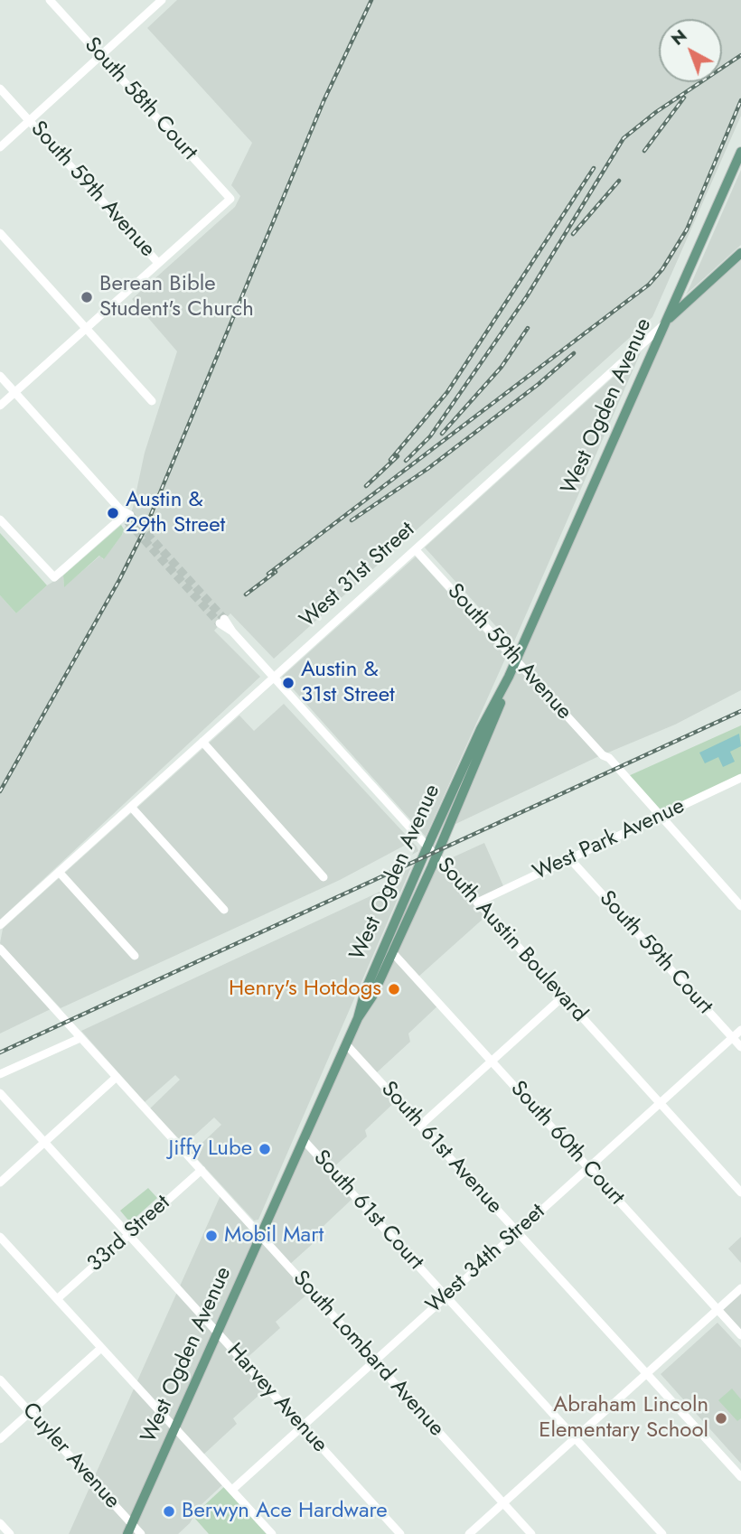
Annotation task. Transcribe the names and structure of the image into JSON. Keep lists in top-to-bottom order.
{
  "streets": {
    "main road": ["West Ogden Avenue", "West 31st Street"],
    "street": [
      "South 58th Court",
      "South 59th Avenue",
      "West Park Avenue",
      "South Austin Boulevard",
      "South 59th Court",
      "South 60th Court",
      "South 61st Avenue",
      "South 61st Court",
      "33rd Street",
      "West 34th Street",
      "South Lombard Avenue",
      "Harvey Avenue",
      "Cuyler Avenue"
    ]
  },
  "crossings": [
    ["South 58th Court", "South 59th Avenue"],
    ["South 59th Avenue", "West Ogden Avenue"],
    ["South 59th Avenue", "West 31st Street"],
    ["South 59th Avenue", "West Park Avenue"],
    ["West Ogden Avenue", "West 31st Street"],
    ["West Ogden Avenue", "South Austin Boulevard"],
    ["West Ogden Avenue", "South 60th Court"],
    ["West Ogden Avenue", "South 61st Avenue"],
    ["West Ogden Avenue", "South 61st Court"],
    ["West Ogden Avenue", "South Lombard Avenue"],
    ["West Ogden Avenue", "Harvey Avenue"],
    ["West Ogden Avenue", "Cuyler Avenue"],
    ["West 31st Street", "South Austin Boulevard"],
    ["West Park Avenue", "South Austin Boulevard"],
    ["West Park Avenue", "South 59th Court"],
    ["South Austin Boulevard", "West 34th Street"],
    ["South 59th Court", "West 34th Street"],
    ["South 60th Court", "West 34th Street"],
    ["South 61st Avenue", "West 34th Street"],
    ["South 61st Court", "West 34th Street"],
    ["33rd Street", "South Lombard Avenue"],
    ["33rd Street", "Harvey Avenue"],
    ["West 34th Street", "South Lombard Avenue"],
    ["West 34th Street", "Harvey Avenue"]
  ],
  "places": [
    "Berean Bible Student's Church",
    "Austin & 29th Street",
    "Austin & 31st Street",
    "Henry's Hotdogs",
    "Jiffy Lube",
    "Mobil Mart",
    "Abraham Lincoln Elementary School",
    "Berwyn Ace Hardware"
  ],
  "north": "top left"
}
